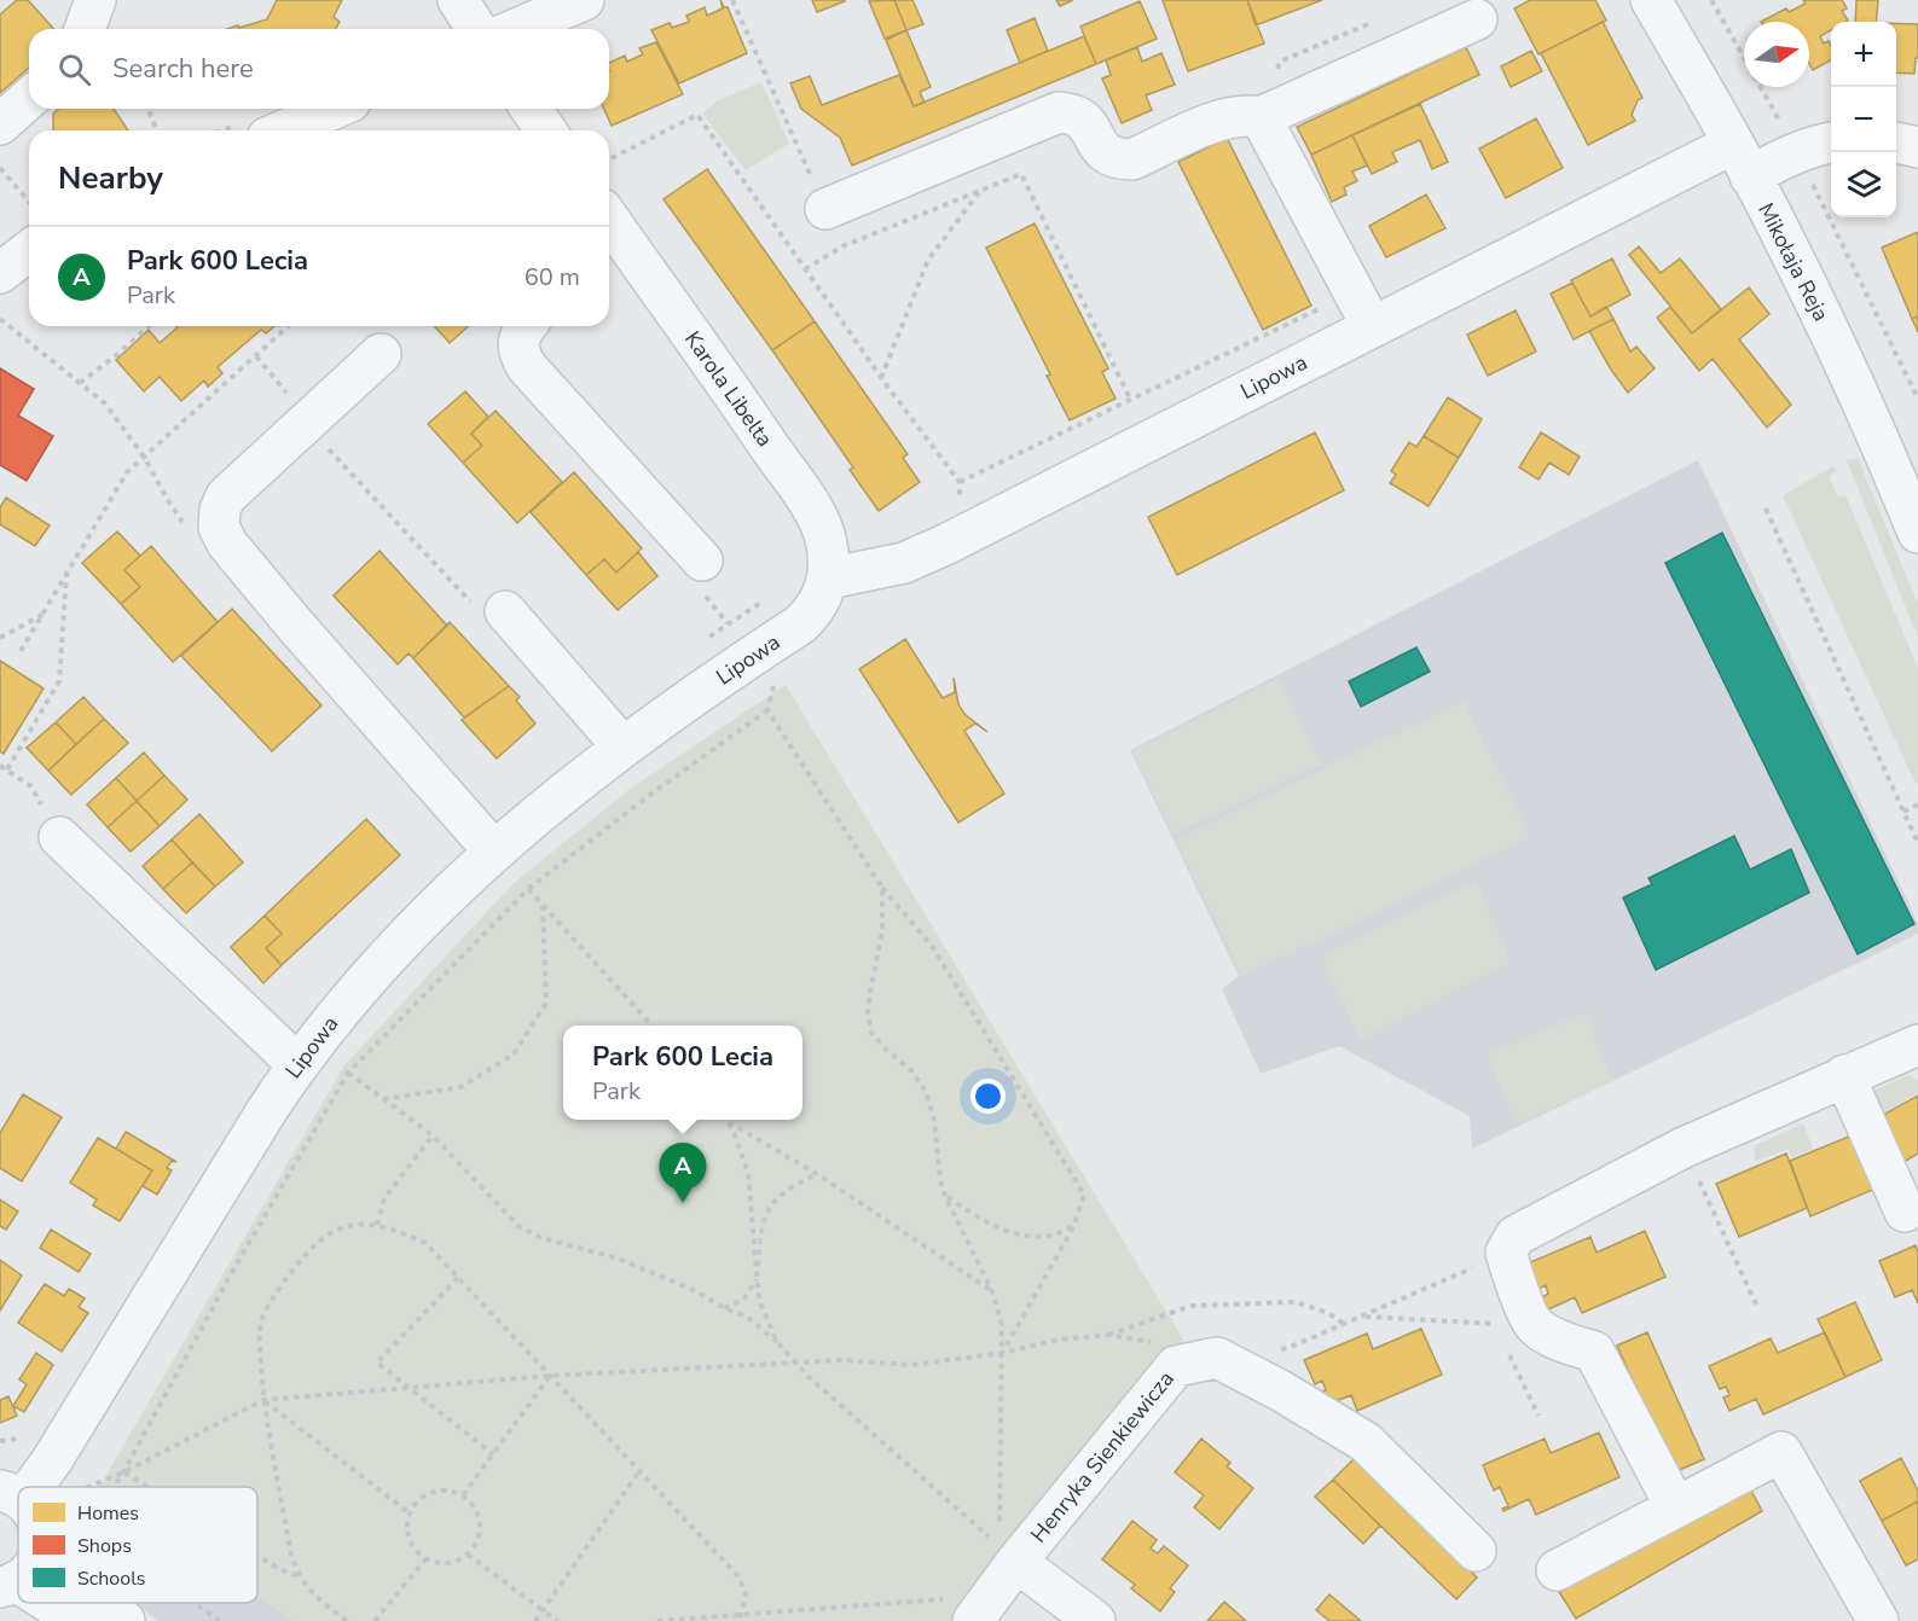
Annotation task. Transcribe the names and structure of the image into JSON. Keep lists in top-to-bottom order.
{
  "streets": {
    "street": [
      "Mikołaja Reja",
      "Lipowa",
      "Karola Libelta",
      "Henryka Sienkiewicza"
    ]
  },
  "crossings": [
    ["Mikołaja Reja", "Lipowa"],
    ["Lipowa", "Karola Libelta"]
  ],
  "legend": ["Homes", "Shops", "Schools"],
  "north": "right",
  "page": {
    "map_buttons": ["+", "−"],
    "search": "Search here",
    "heading": "Nearby",
    "list": [
      {
        "mark": "A",
        "name": "Park 600 Lecia",
        "note": "Park",
        "value": "60 m"
      }
    ],
    "popup": ["Park 600 Lecia", "Park"],
    "pins": "A"
  }
}
